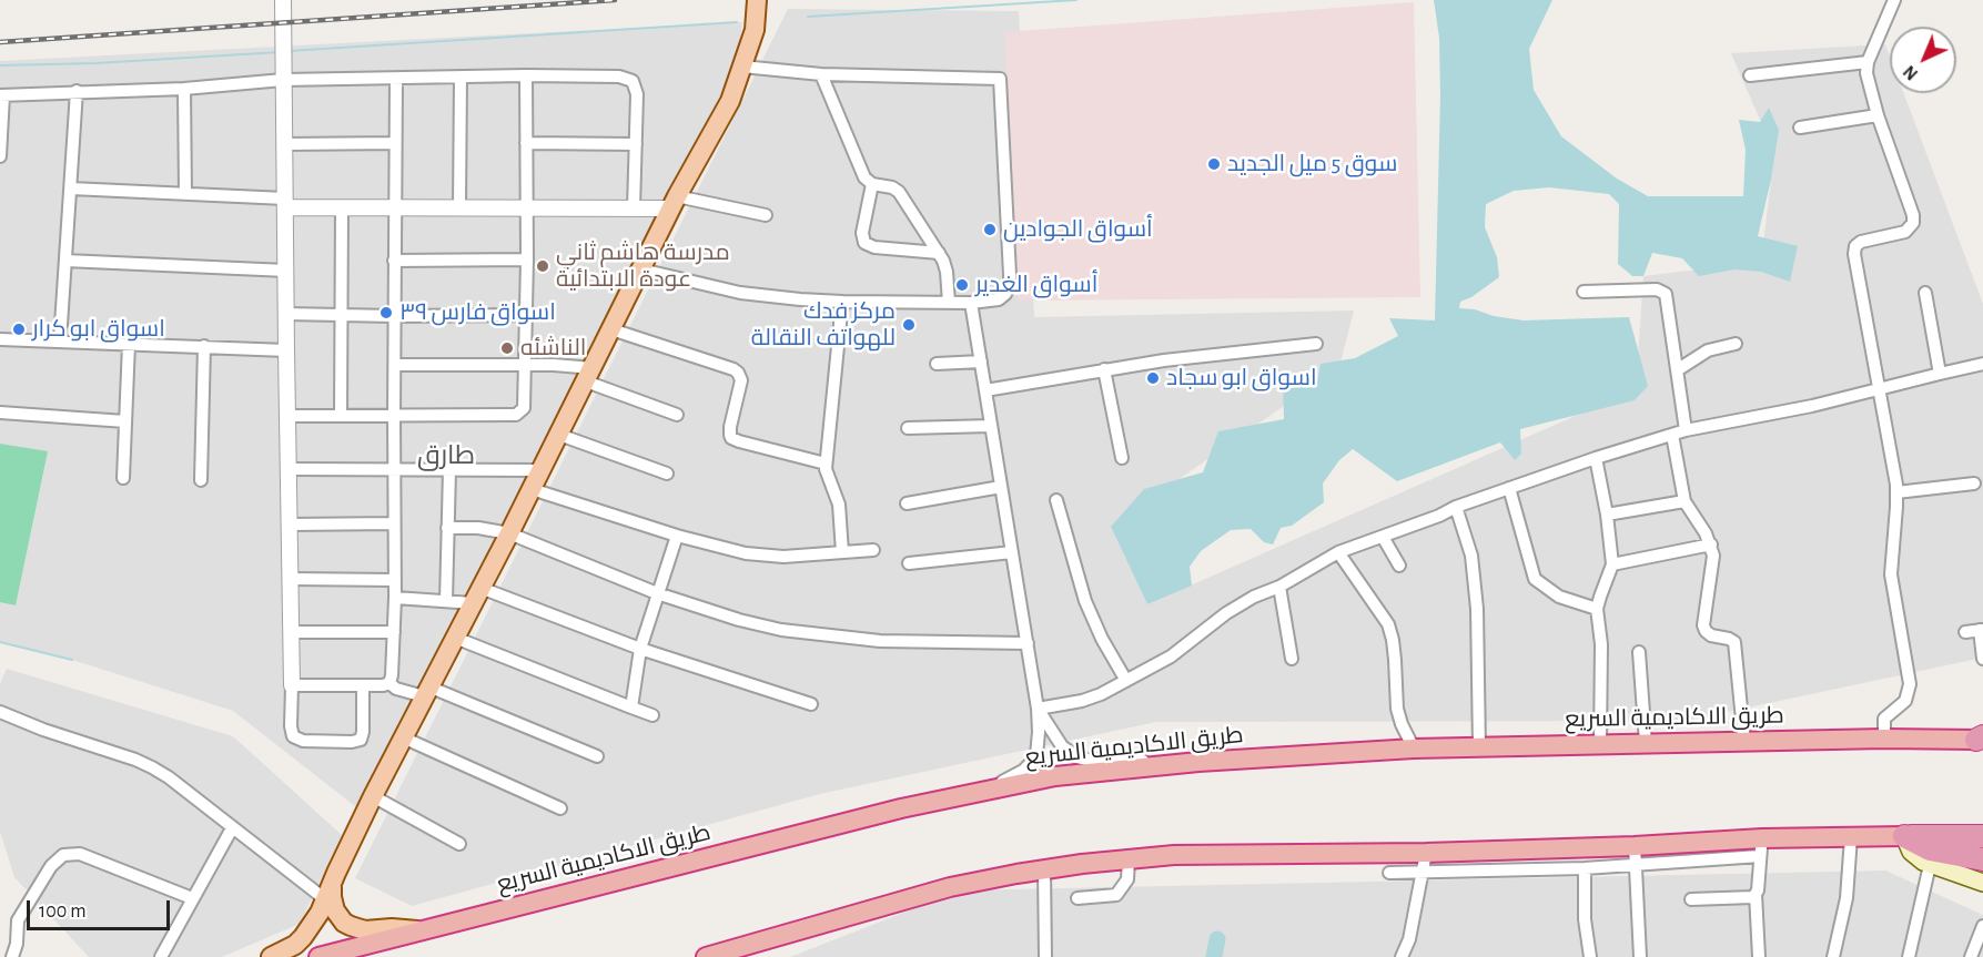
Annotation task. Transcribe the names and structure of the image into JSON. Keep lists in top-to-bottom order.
{
  "streets": {
    "highway": ["طريق الاكاديمية السريع"]
  },
  "districts": ["طارق"],
  "places": [
    "سوق 5 ميل الجديد",
    "أسواق الجوادين",
    "مدرسة هاشم ثاني عودة الابتدائية",
    "أسواق الغدير",
    "اسواق فارس ٣٩",
    "مركز فدك للهواتف النقالة",
    "اسواق ابو كرار",
    "الناشئه",
    "اسواق ابو سجاد"
  ],
  "scale_bar": "100 m",
  "north": "bottom left"
}
